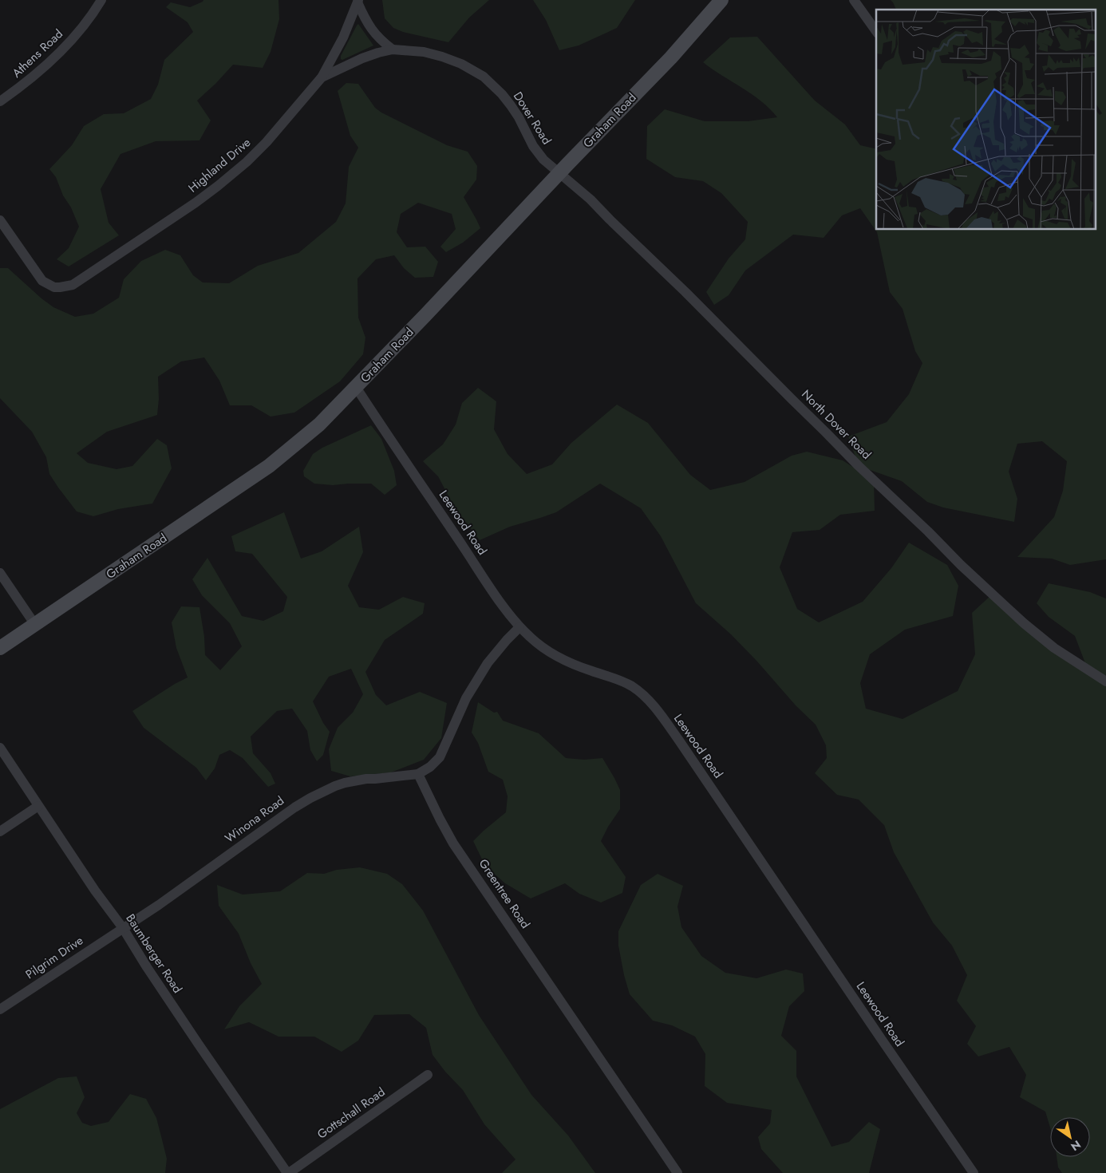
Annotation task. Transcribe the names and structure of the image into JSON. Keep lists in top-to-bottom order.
{
  "streets": {
    "main road": ["Graham Road"],
    "street": [
      "Athens Road",
      "Dover Road",
      "Highland Drive",
      "North Dover Road",
      "Leewood Road",
      "Winona Road",
      "Greentree Road",
      "Baumberger Road",
      "Pilgrim Drive",
      "Gottschall Road"
    ]
  },
  "crossings": [
    ["Dover Road", "Graham Road"],
    ["Dover Road", "Highland Drive"],
    ["Dover Road", "North Dover Road"],
    ["Graham Road", "North Dover Road"],
    ["Graham Road", "Leewood Road"],
    ["Winona Road", "Greentree Road"],
    ["Winona Road", "Baumberger Road"],
    ["Winona Road", "Pilgrim Drive"],
    ["Baumberger Road", "Pilgrim Drive"],
    ["Baumberger Road", "Gottschall Road"]
  ],
  "north": "bottom right"
}
